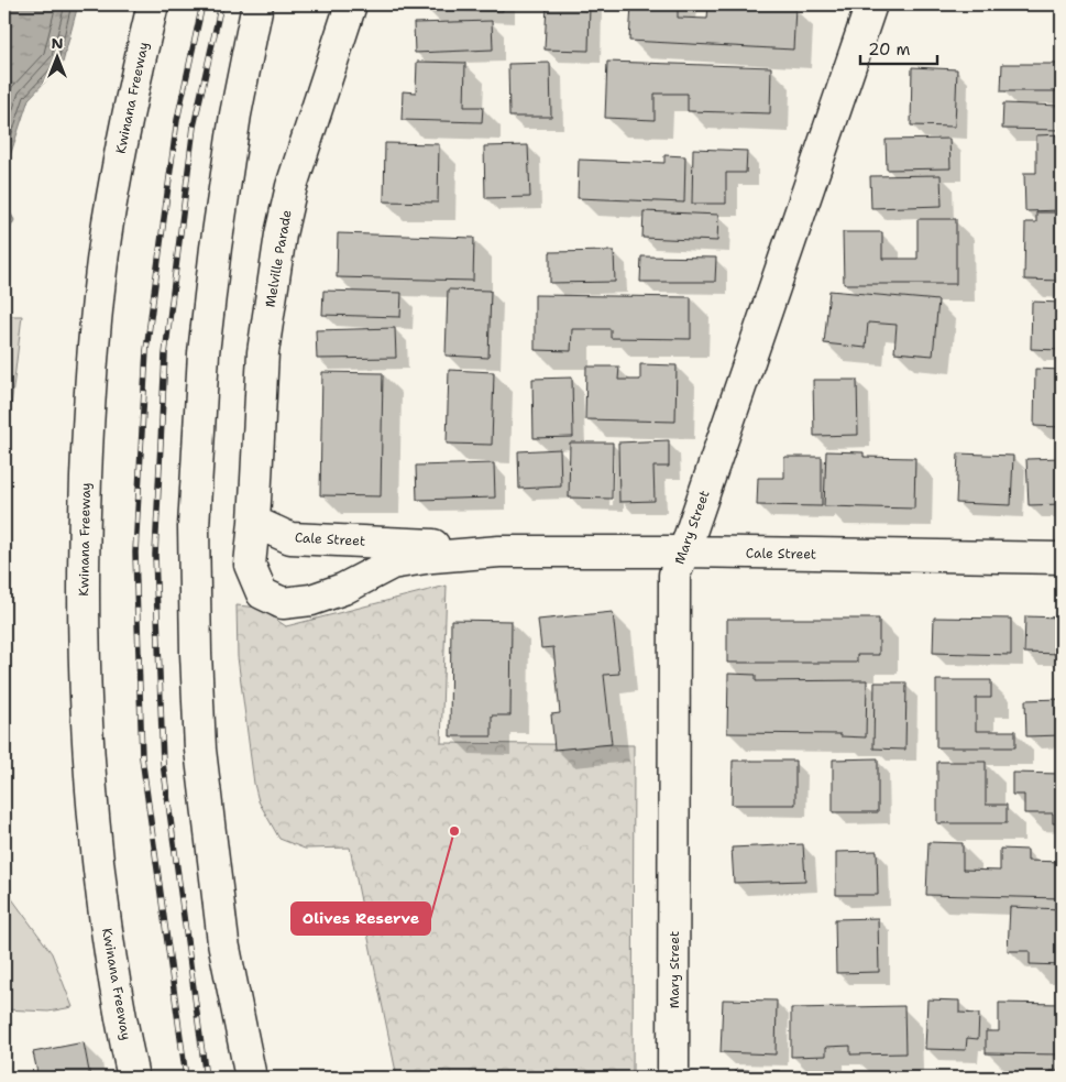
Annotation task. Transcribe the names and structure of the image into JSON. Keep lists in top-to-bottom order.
{
  "streets": {
    "main road": [
      "Kwinana Freeway",
      "Melville Parade",
      "Mary Street",
      "Cale Street"
    ]
  },
  "crossings": [
    ["Melville Parade", "Cale Street"],
    ["Mary Street", "Cale Street"]
  ],
  "places": ["Olives Reserve"],
  "scale_bar": "20 m",
  "north": "top"
}
